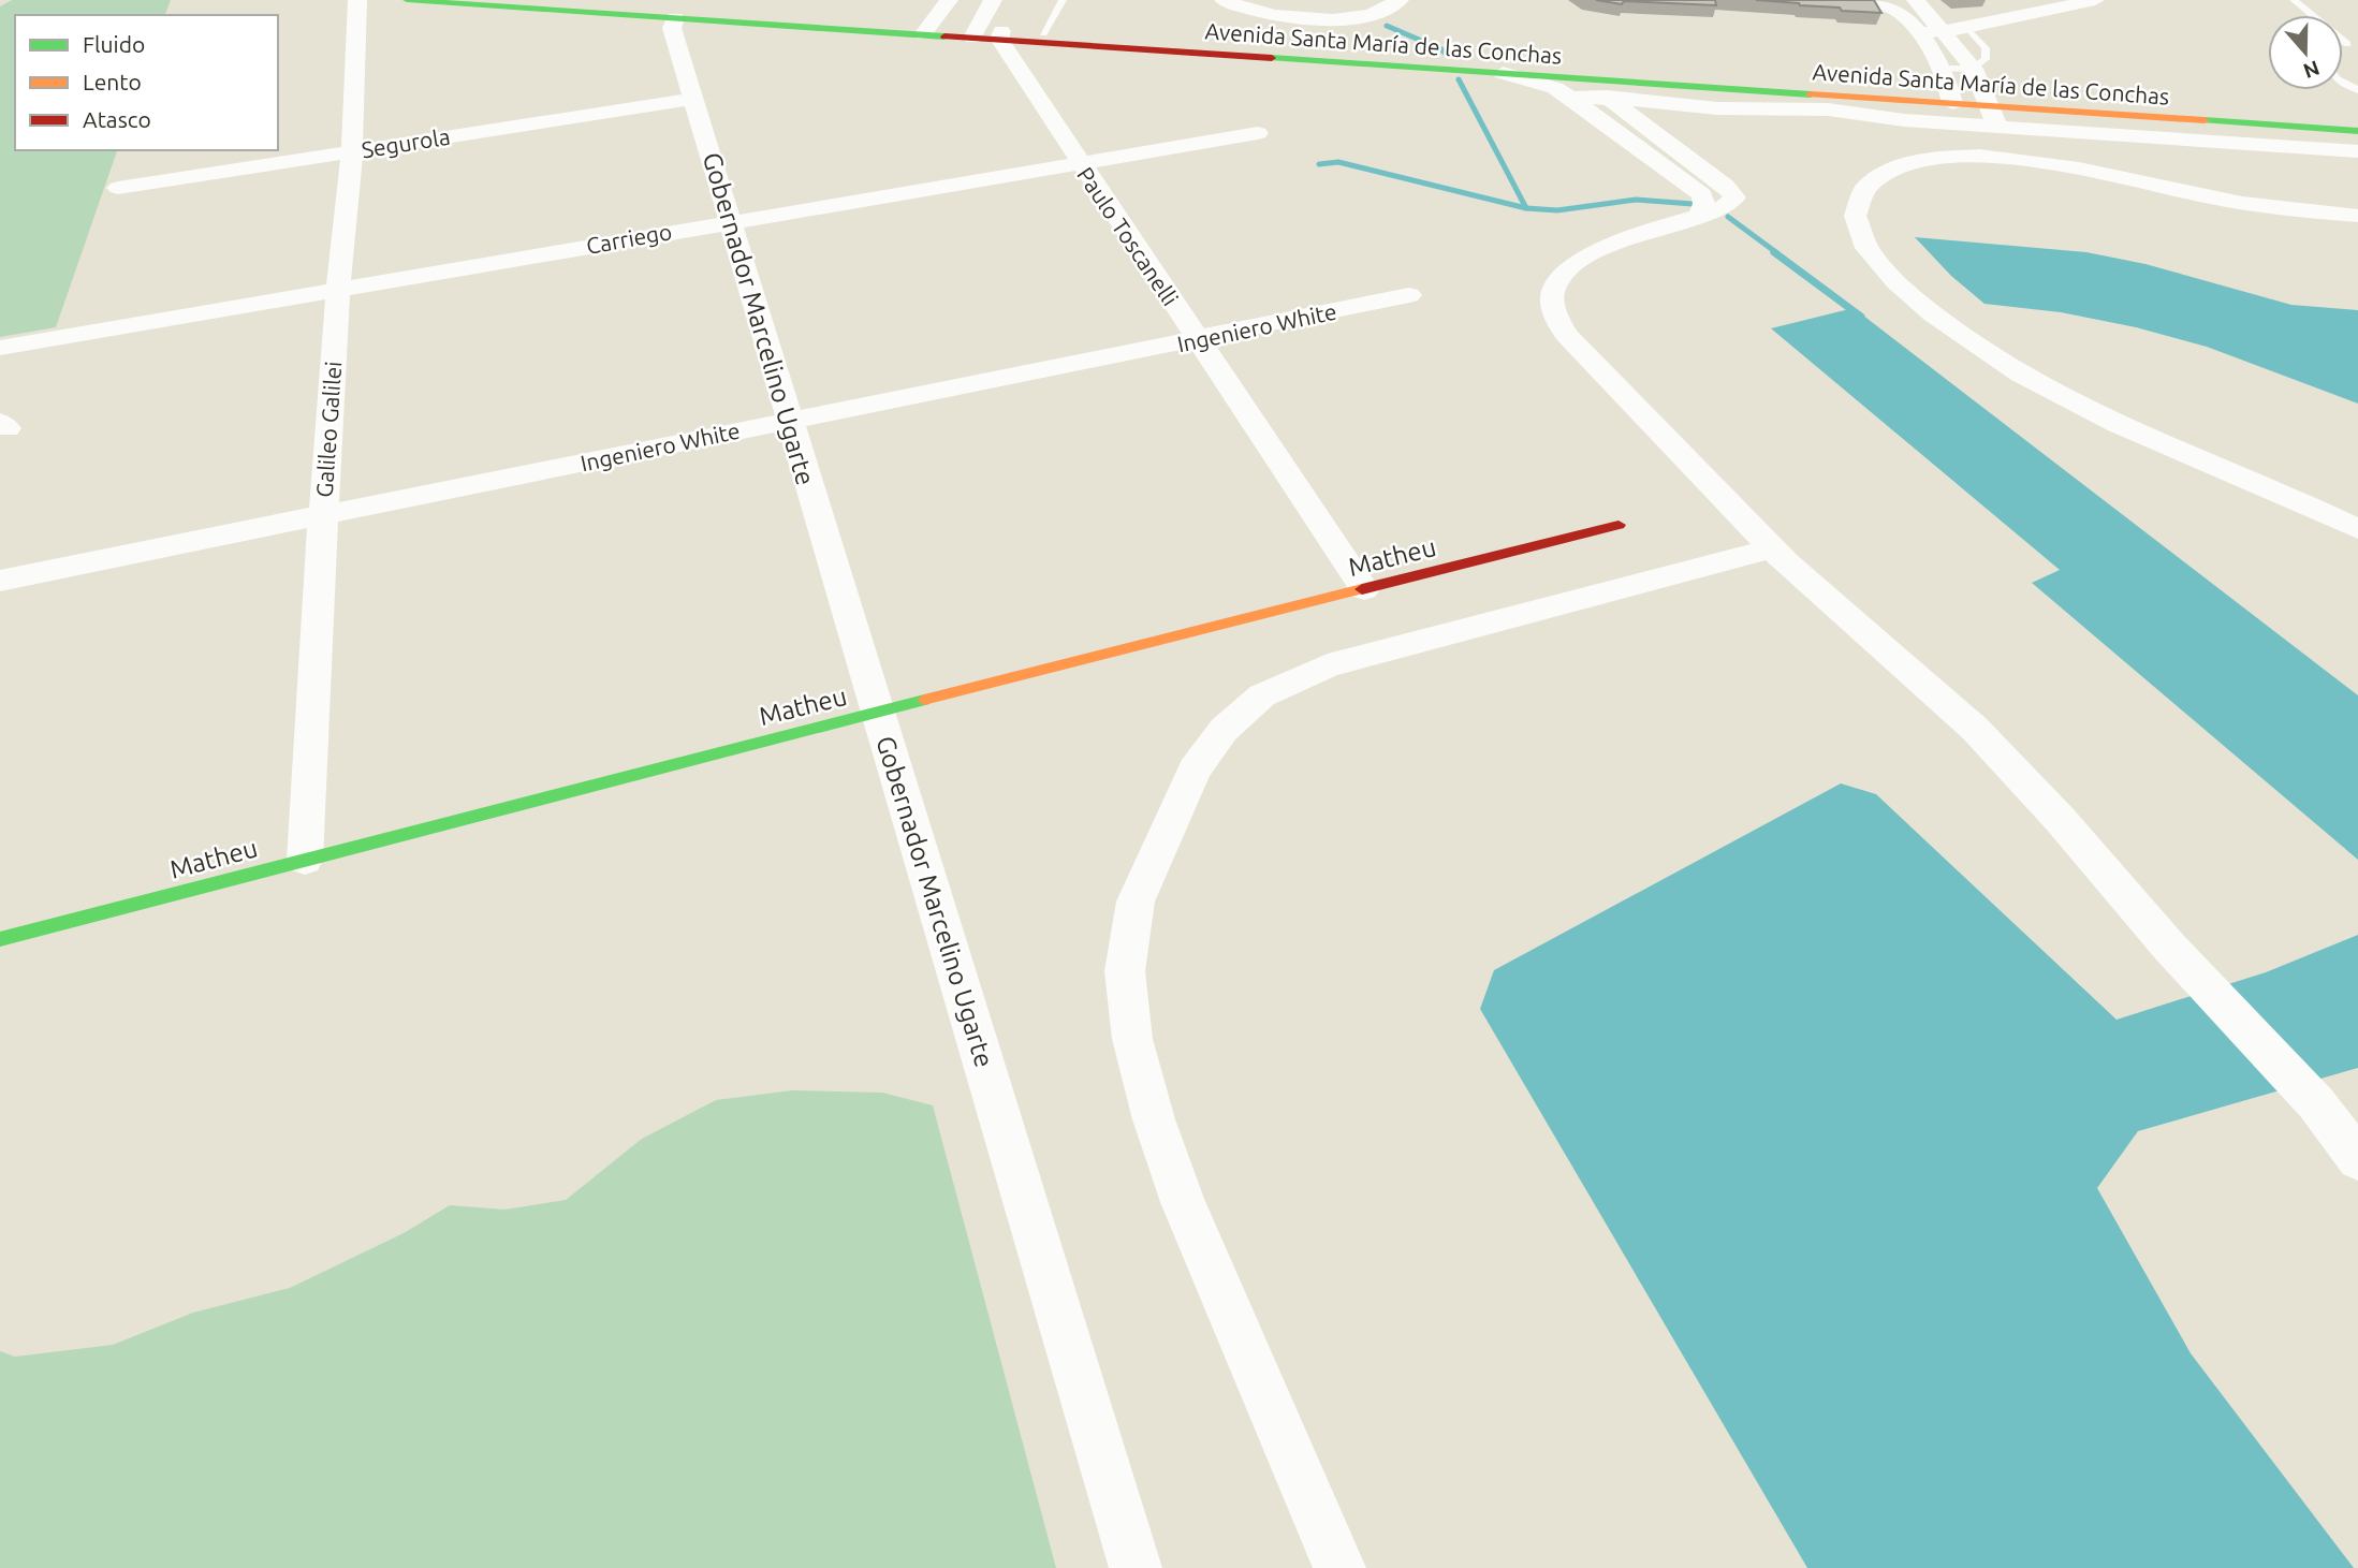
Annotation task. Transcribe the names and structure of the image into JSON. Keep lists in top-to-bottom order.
{
  "streets": {
    "main road": ["Avenida Santa María de las Conchas", "Matheu"],
    "street": [
      "Segurola",
      "Paulo Toscanelli",
      "Carriego",
      "Gobernador Marcelino Ugarte",
      "Ingeniero White",
      "Galileo Galilei"
    ]
  },
  "crossings": [
    ["Avenida Santa María de las Conchas", "Paulo Toscanelli"],
    ["Avenida Santa María de las Conchas", "Gobernador Marcelino Ugarte"],
    ["Segurola", "Gobernador Marcelino Ugarte"],
    ["Segurola", "Galileo Galilei"],
    ["Paulo Toscanelli", "Carriego"],
    ["Paulo Toscanelli", "Ingeniero White"],
    ["Paulo Toscanelli", "Matheu"],
    ["Carriego", "Gobernador Marcelino Ugarte"],
    ["Carriego", "Galileo Galilei"],
    ["Gobernador Marcelino Ugarte", "Ingeniero White"],
    ["Gobernador Marcelino Ugarte", "Matheu"],
    ["Ingeniero White", "Galileo Galilei"],
    ["Galileo Galilei", "Matheu"]
  ],
  "legend": ["Fluido", "Lento", "Atasco"],
  "north": "bottom"
}
